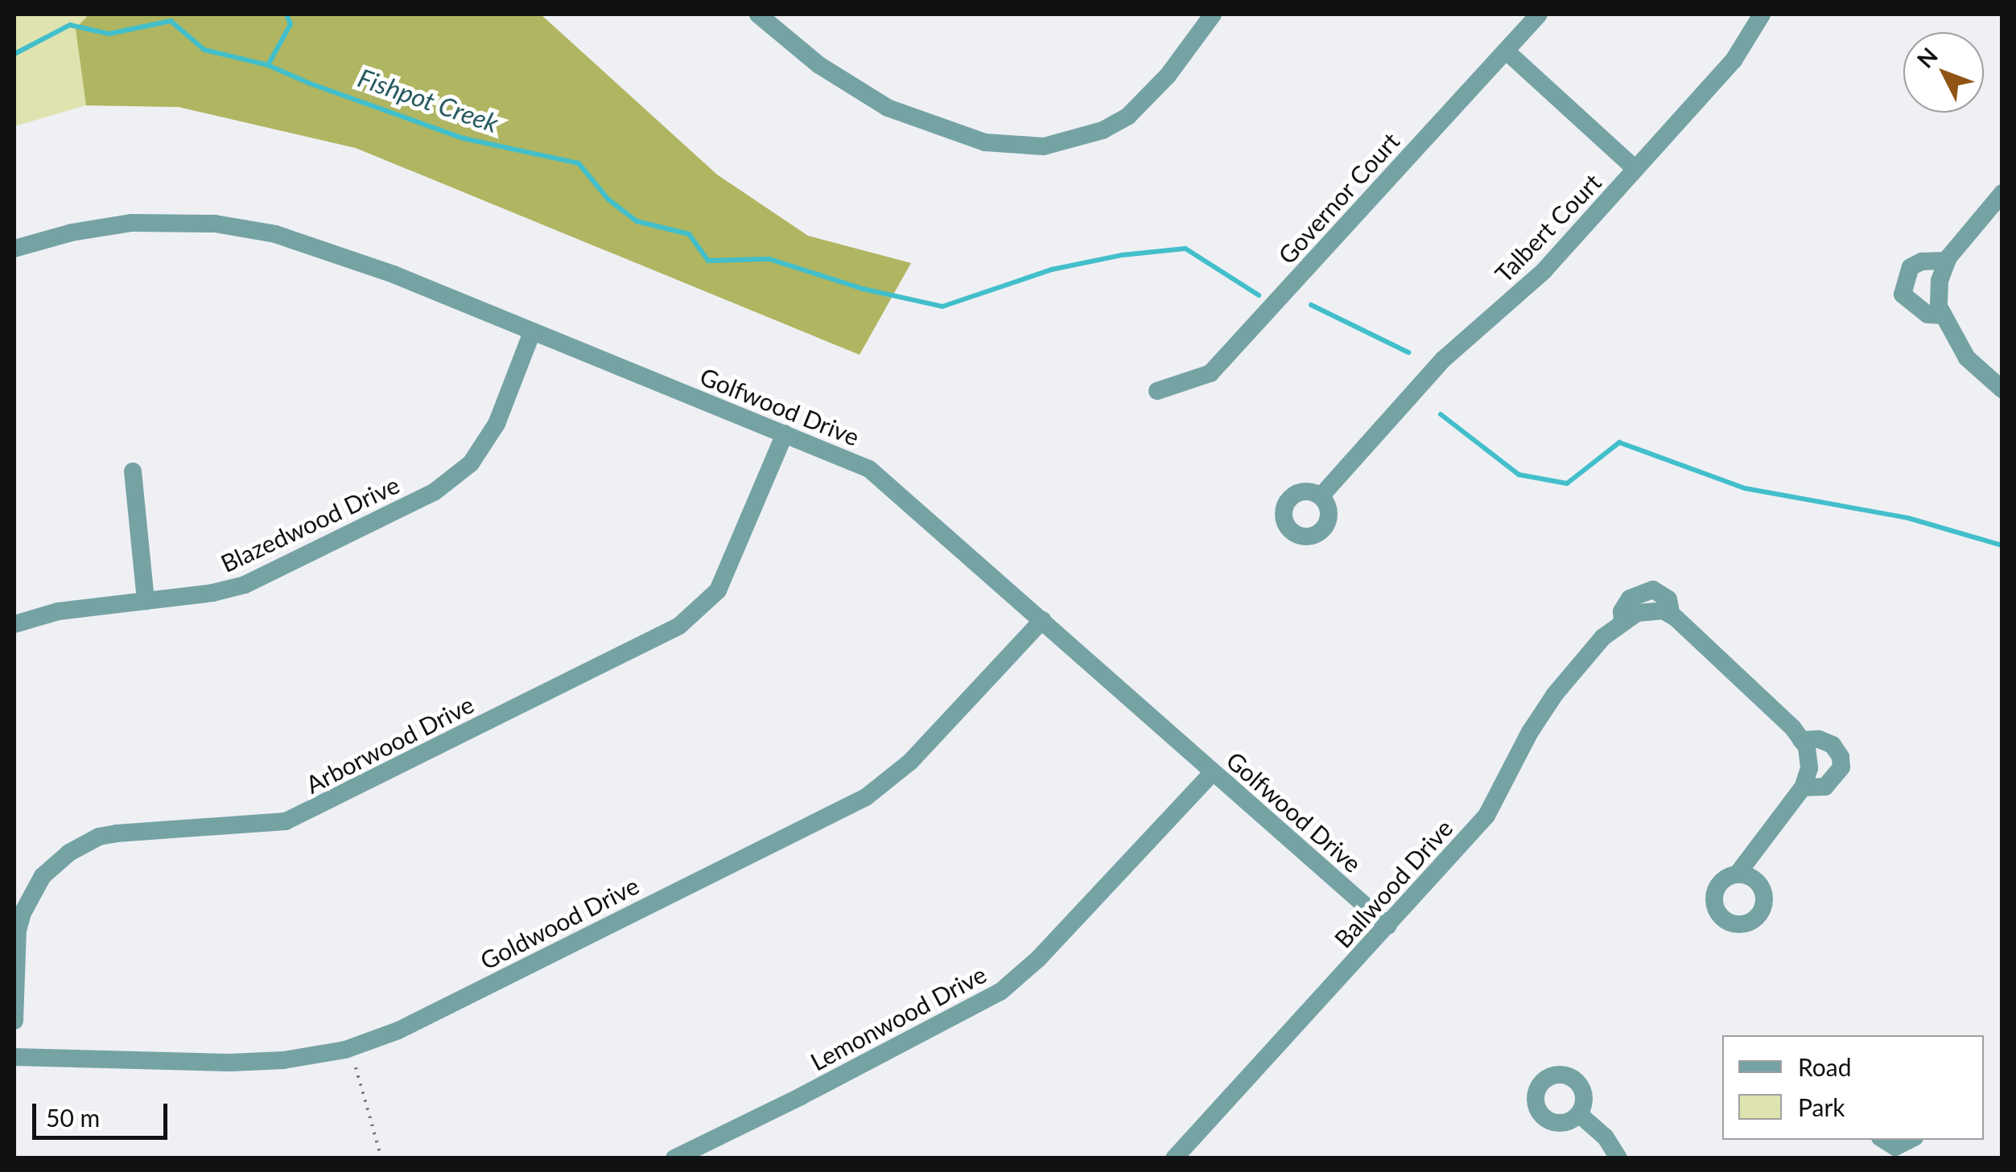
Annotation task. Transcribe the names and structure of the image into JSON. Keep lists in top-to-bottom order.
{
  "streets": {
    "street": [
      "Governor Court",
      "Talbert Court",
      "Golfwood Drive",
      "Blazedwood Drive",
      "Arborwood Drive",
      "Ballwood Drive",
      "Goldwood Drive",
      "Lemonwood Drive"
    ]
  },
  "crossings": [
    ["Golfwood Drive", "Blazedwood Drive"],
    ["Golfwood Drive", "Arborwood Drive"],
    ["Golfwood Drive", "Ballwood Drive"],
    ["Golfwood Drive", "Goldwood Drive"],
    ["Golfwood Drive", "Lemonwood Drive"]
  ],
  "water": ["Fishpot Creek"],
  "legend": ["Road", "Park"],
  "scale_bar": "50 m",
  "north": "top left"
}
